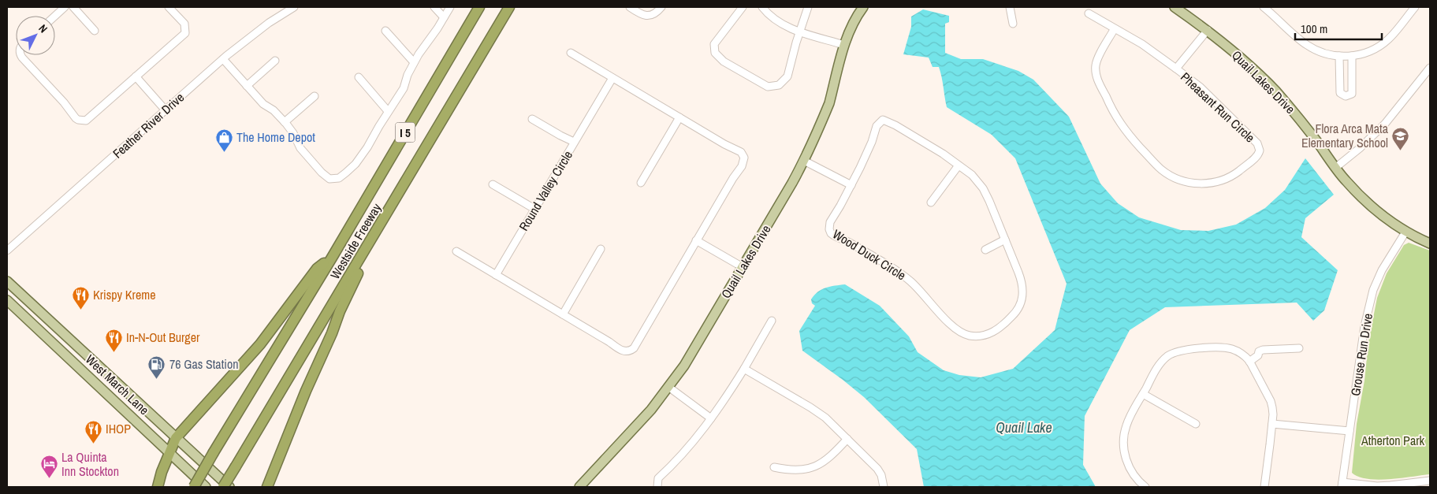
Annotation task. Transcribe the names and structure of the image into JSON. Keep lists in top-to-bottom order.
{
  "streets": {
    "highway": ["I 5", "Westside Freeway"],
    "main road": ["Quail Lakes Drive", "West March Lane"],
    "street": [
      "Pheasant Run Circle",
      "Feather River Drive",
      "Round Valley Circle",
      "Wood Duck Circle",
      "Grouse Run Drive"
    ]
  },
  "crossings": [
    ["Quail Lakes Drive", "Pheasant Run Circle"],
    ["Quail Lakes Drive", "Grouse Run Drive"]
  ],
  "water": ["Quail Lake"],
  "parks": ["Atherton Park"],
  "places": {
    "school or university": ["Flora Arca Mata Elementary School"],
    "shop": ["The Home Depot"],
    "restaurant": ["Krispy Kreme", "In-N-Out Burger", "IHOP"],
    "fuel station": ["76 Gas Station"],
    "hotel": ["La Quinta Inn Stockton"]
  },
  "scale_bar": "100 m",
  "north": "top right"
}
